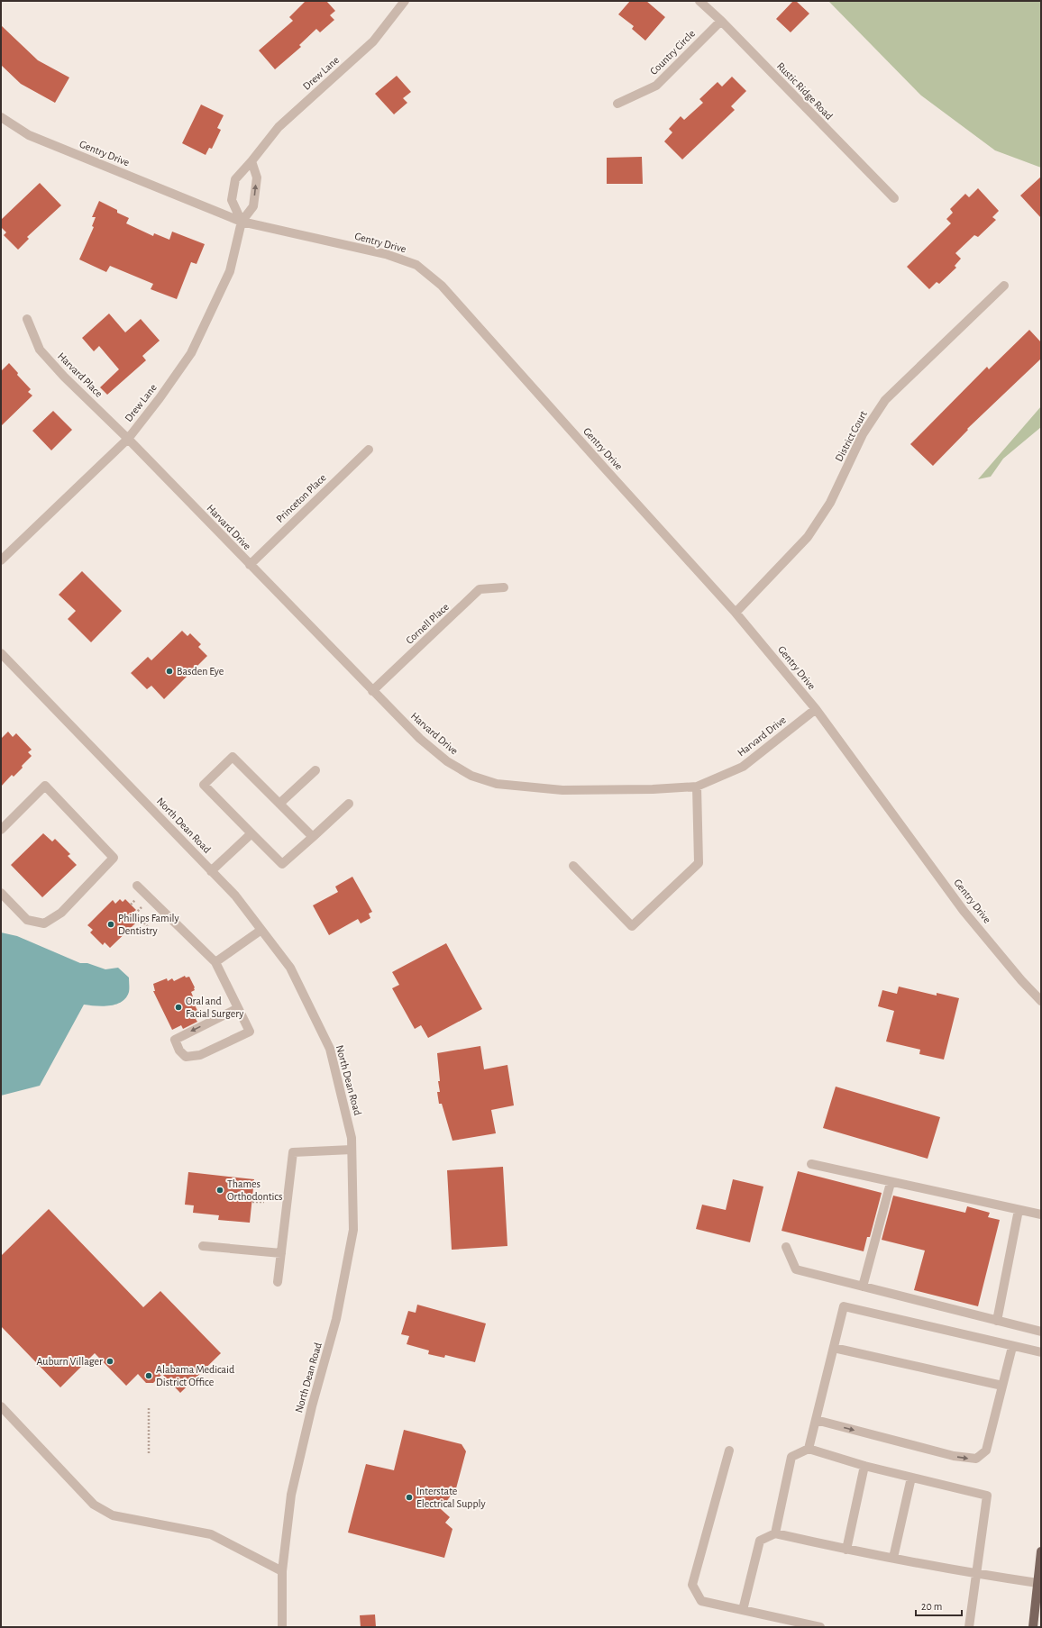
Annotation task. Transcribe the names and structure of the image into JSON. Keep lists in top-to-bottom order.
{
  "streets": {
    "street": [
      "Country Circle",
      "Drew Lane",
      "Rustic Ridge Road",
      "Gentry Drive",
      "Harvard Place",
      "District Court",
      "Princeton Place",
      "Harvard Drive",
      "Cornell Place",
      "North Dean Road"
    ]
  },
  "crossings": [
    ["Country Circle", "Rustic Ridge Road"],
    ["Drew Lane", "Gentry Drive"],
    ["Drew Lane", "Harvard Place"],
    ["Drew Lane", "Harvard Drive"],
    ["Gentry Drive", "District Court"],
    ["Gentry Drive", "Harvard Drive"],
    ["Harvard Place", "Harvard Drive"],
    ["Princeton Place", "Harvard Drive"],
    ["Harvard Drive", "Cornell Place"]
  ],
  "places": [
    "Basden Eye",
    "Phillips Family Dentistry",
    "Oral and Facial Surgery",
    "Thames Orthodontics",
    "Auburn Villager",
    "Alabama Medicaid District Office",
    "Interstate Electrical Supply"
  ],
  "scale_bar": "20 m"
}
